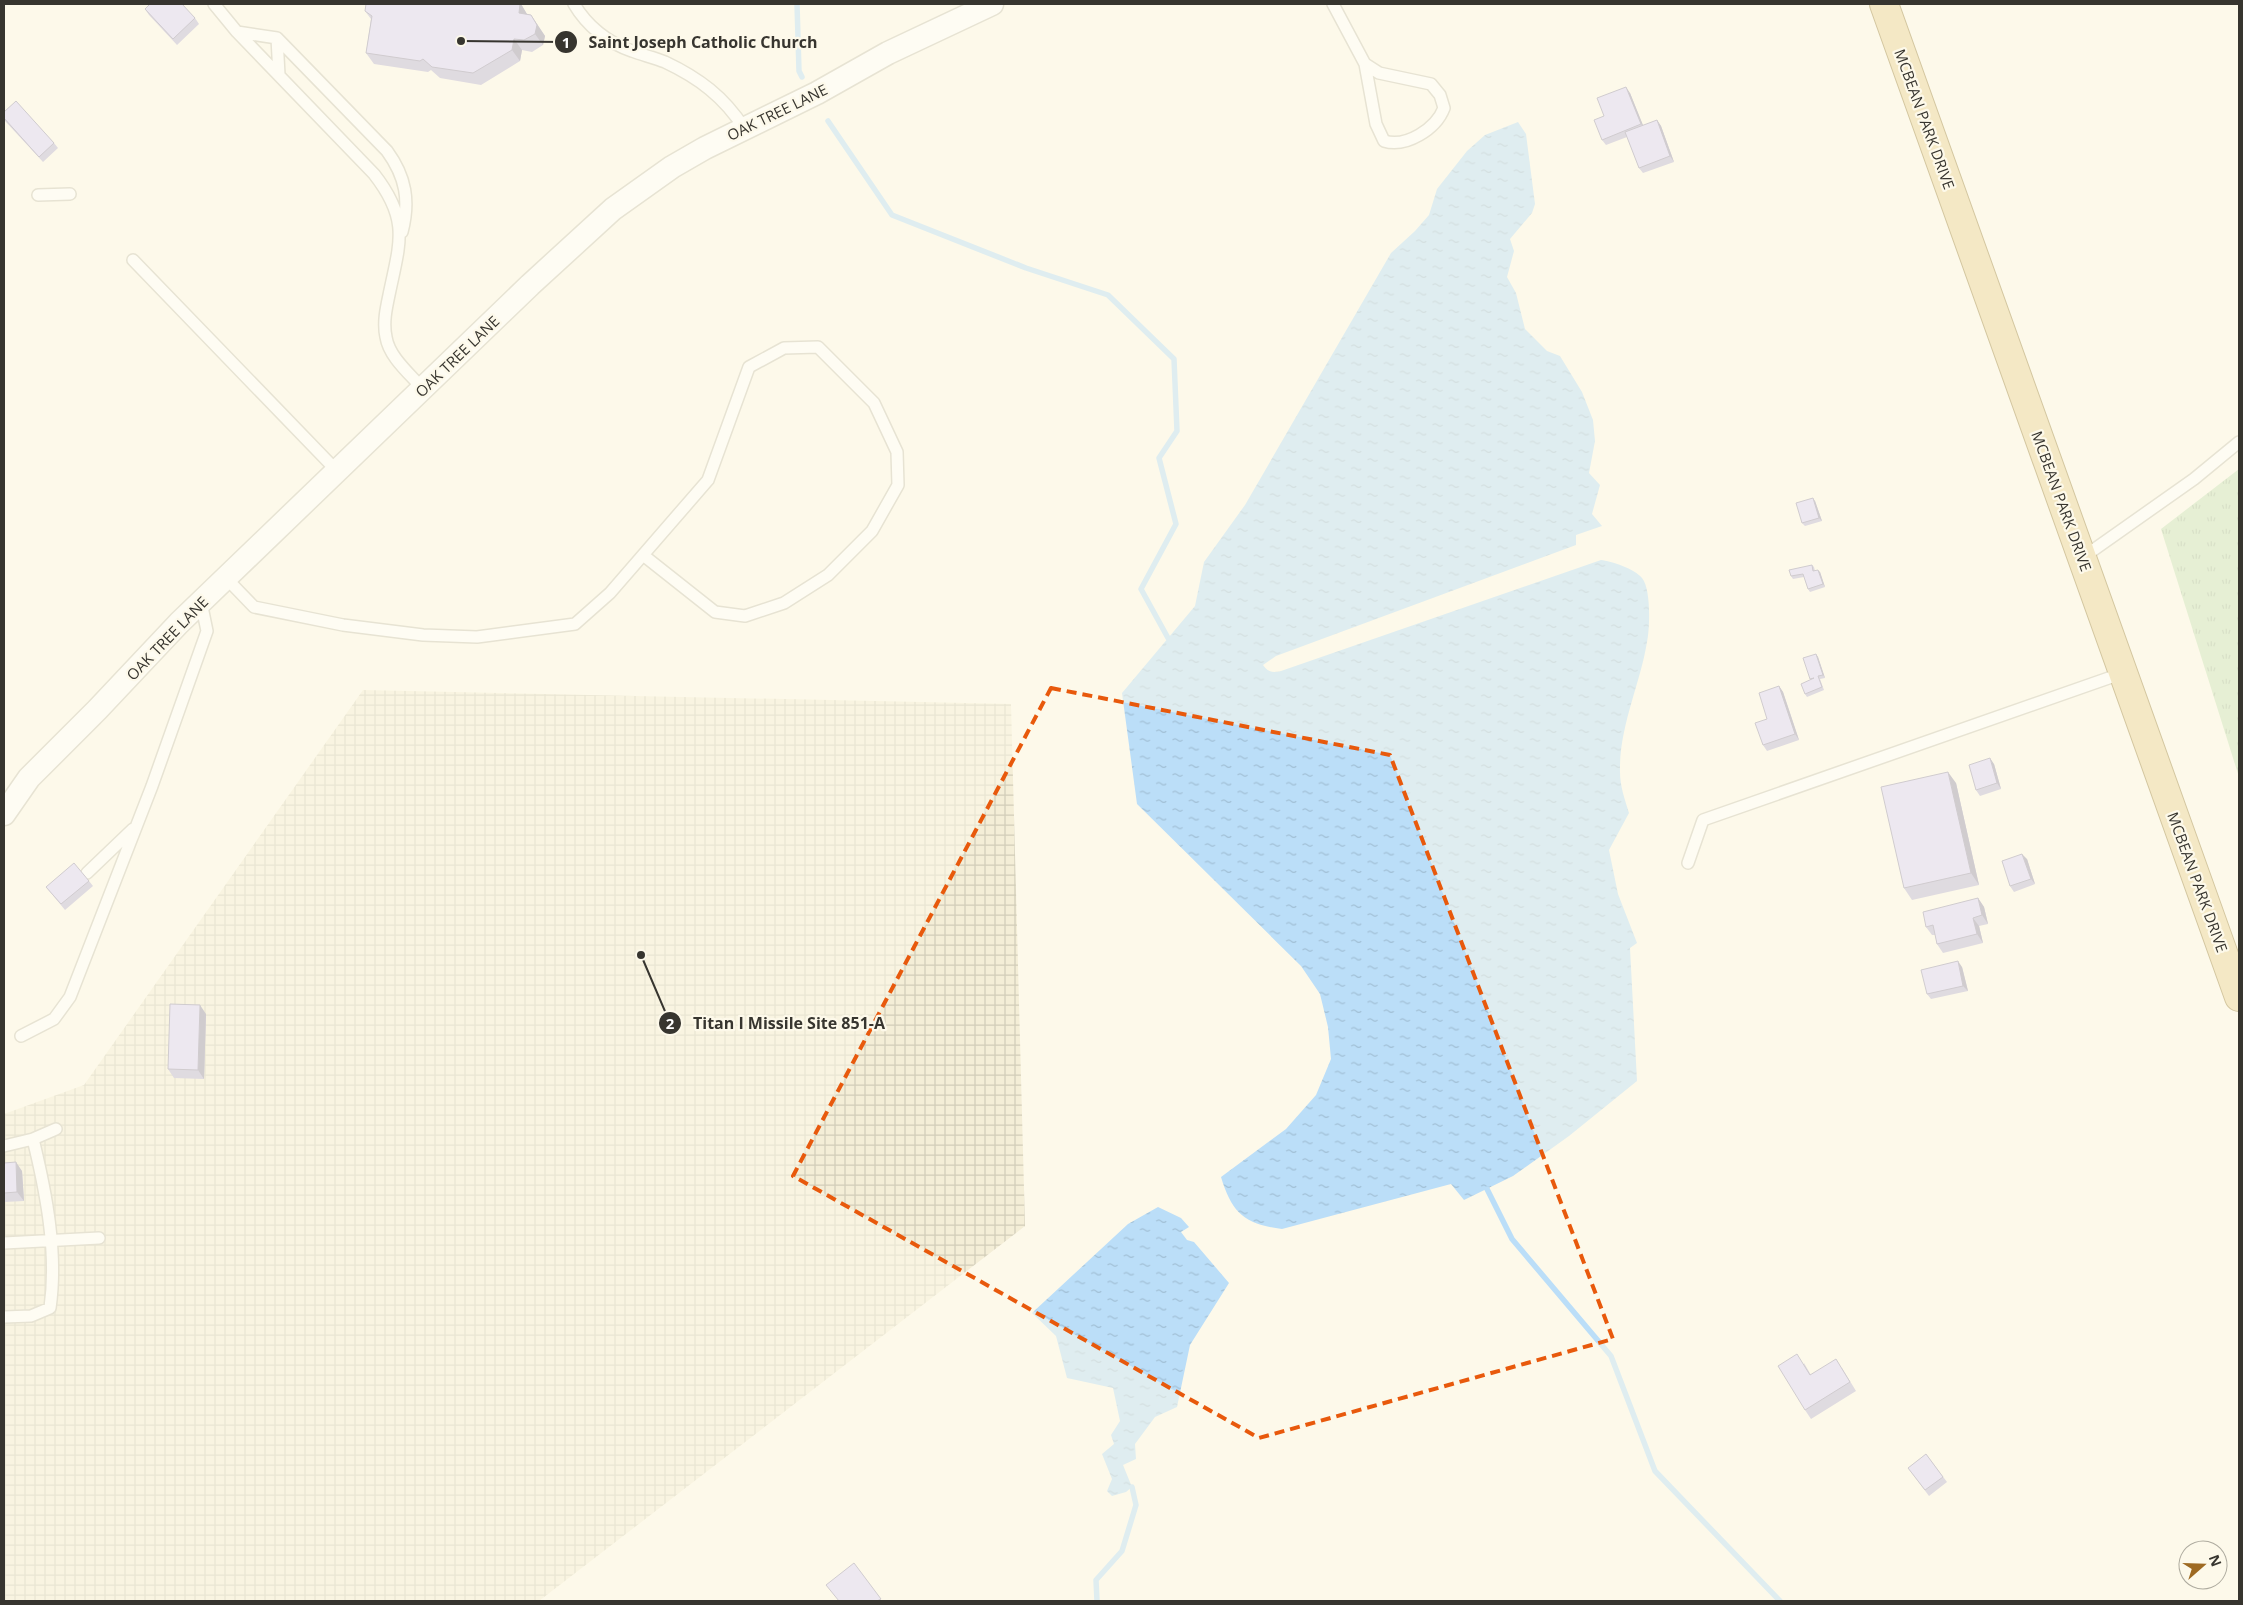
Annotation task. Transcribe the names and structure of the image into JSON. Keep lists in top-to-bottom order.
{
  "streets": {
    "main road": ["MCBEAN PARK DRIVE"],
    "street": ["OAK TREE LANE"]
  },
  "places": ["Saint Joseph Catholic Church", "Titan I Missile Site 851-A"],
  "north": "right"
}
